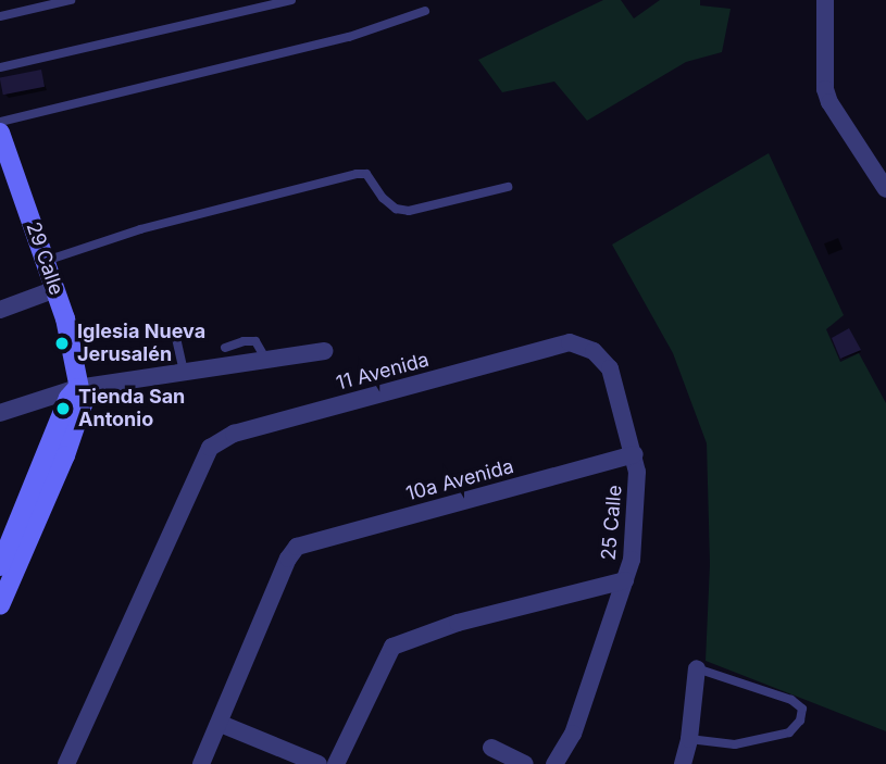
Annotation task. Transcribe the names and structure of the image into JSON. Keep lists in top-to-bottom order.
{
  "streets": {
    "street": [
      "29 Calle",
      "11 Avenida",
      "10a Avenida",
      "25 Calle"
    ]
  },
  "crossings": [
    ["29 Calle", "11 Avenida"],
    ["11 Avenida", "25 Calle"],
    ["10a Avenida", "25 Calle"]
  ],
  "places": ["Iglesia Nueva Jerusalén", "Tienda San Antonio"]
}
